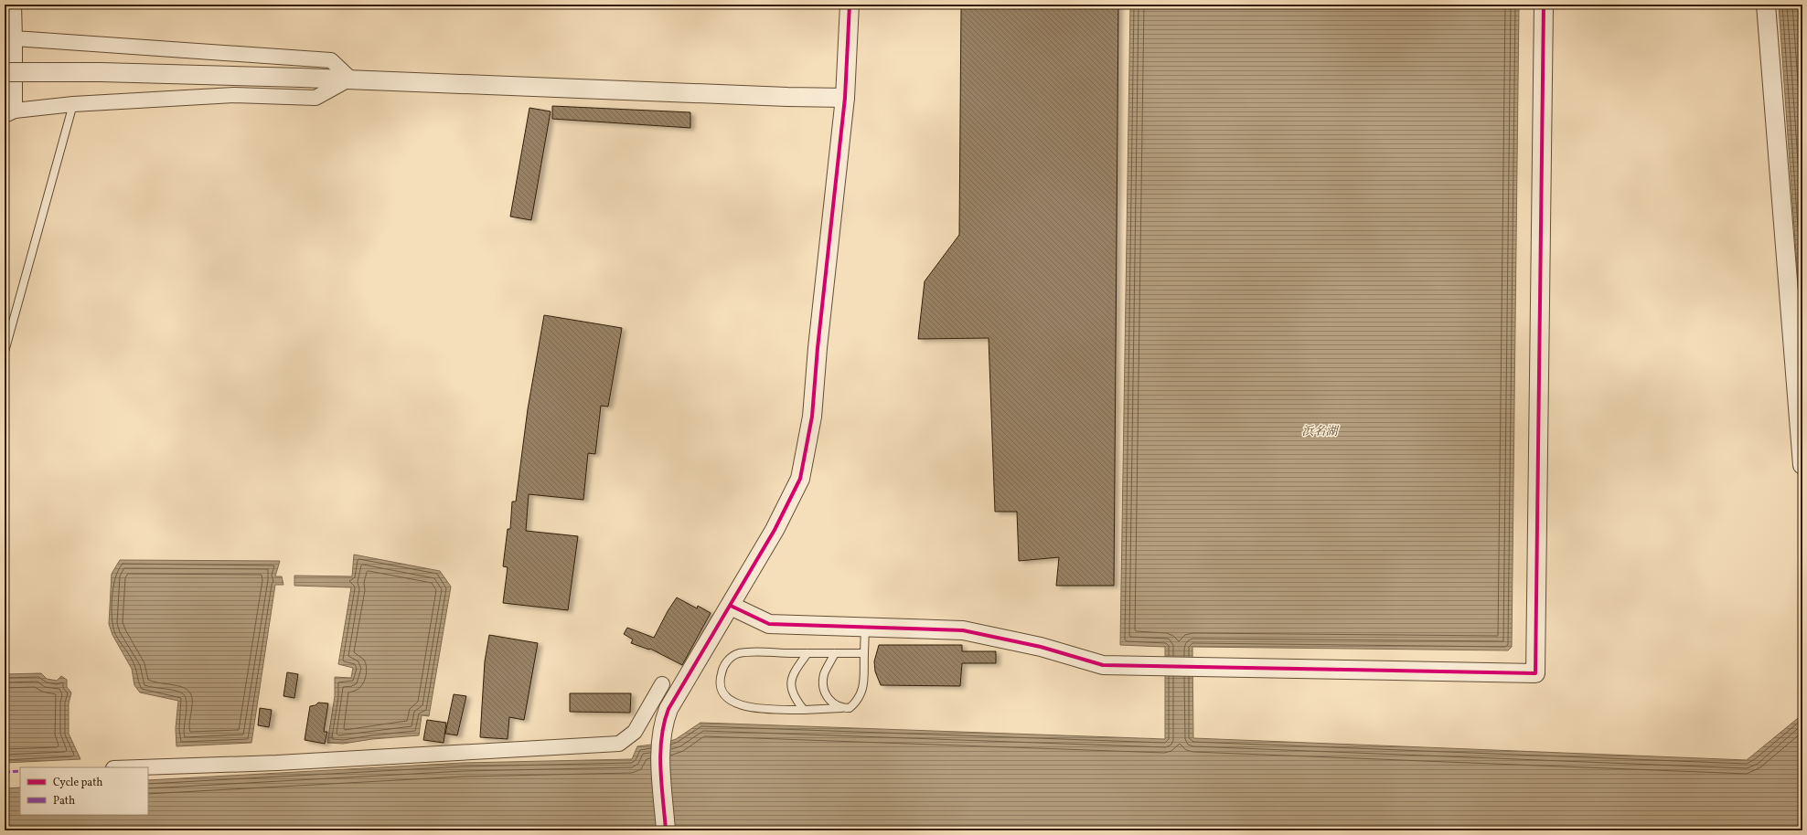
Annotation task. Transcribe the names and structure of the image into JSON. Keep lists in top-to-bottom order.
{
  "water": ["浜名湖"],
  "legend": ["Cycle path", "Path"]
}
